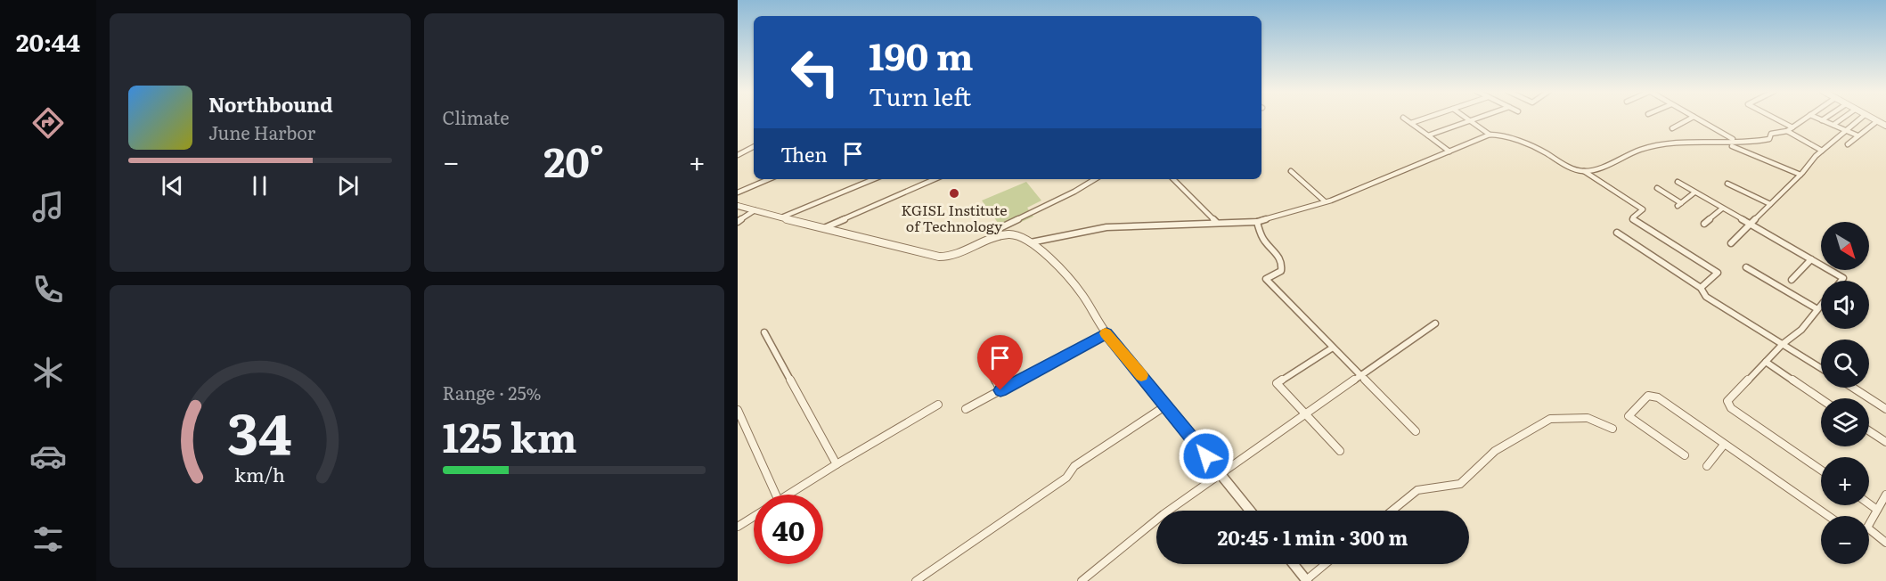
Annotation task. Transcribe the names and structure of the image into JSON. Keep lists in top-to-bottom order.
{
  "places": ["KGISL Institute of Technology"],
  "north": "bottom right",
  "page": {
    "tabs": "20:44",
    "tile": [
      "Climate",
      ["Range · 25%", "125 km"]
    ],
    "turn": ["190 m", "Turn left"],
    "song": ["Northbound", "June Harbor"],
    "then": "Then",
    "heat": ["−", "20°", "+"],
    "map_buttons": ["+", "−"],
    "limit": "40",
    "trip": "20:45 · 1 min · 300 m",
    "gauge": ["34", "km/h"]
  }
}
